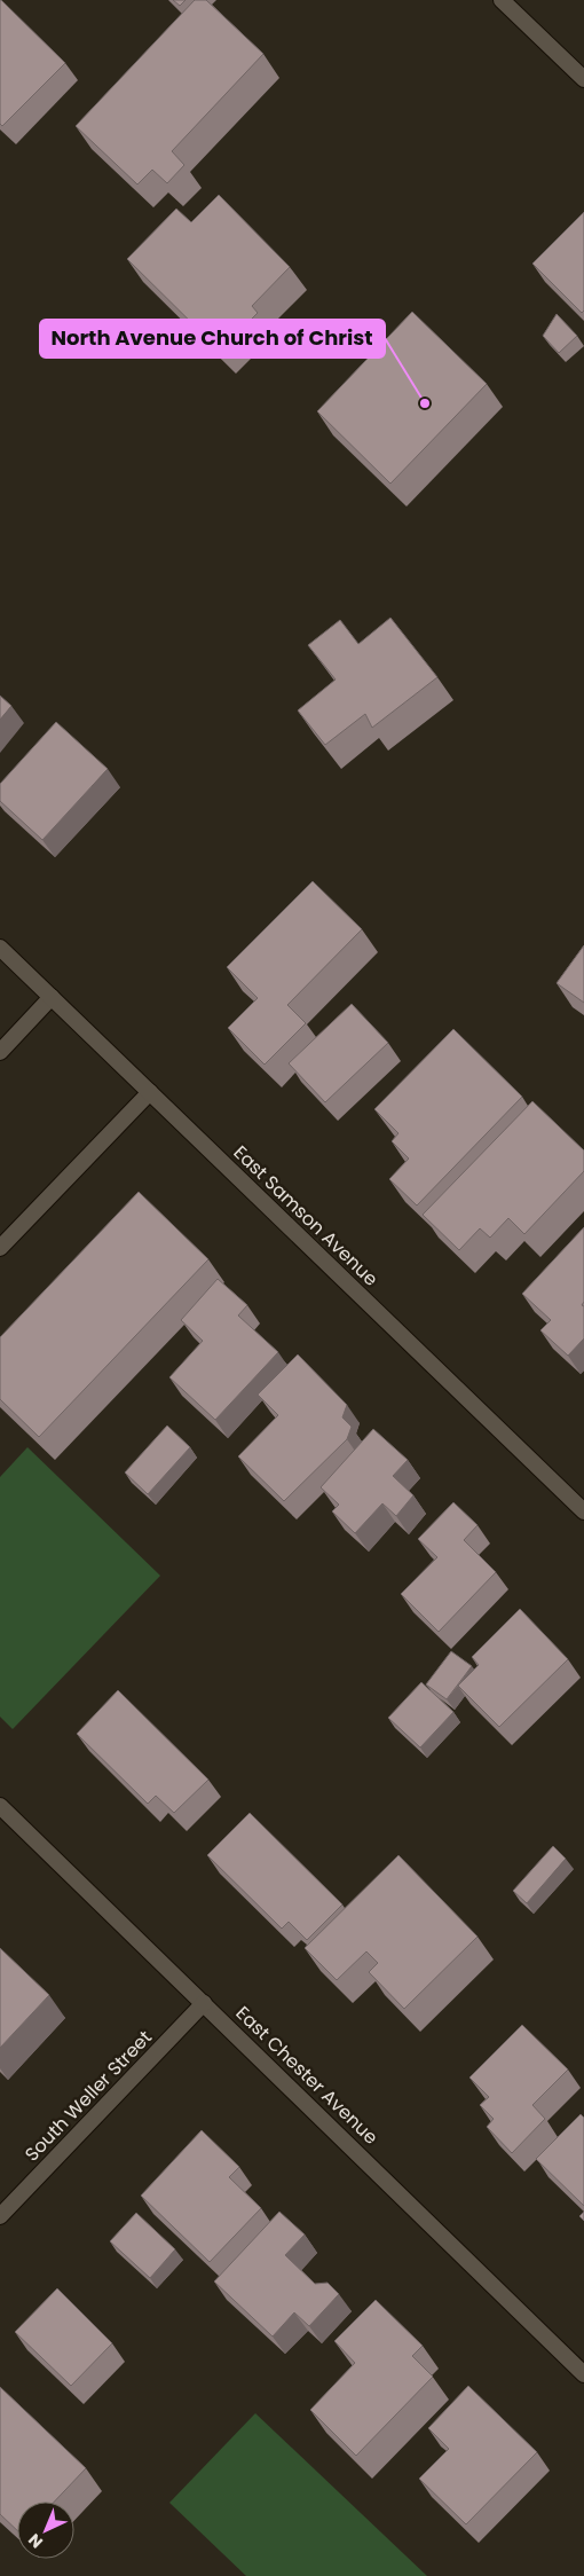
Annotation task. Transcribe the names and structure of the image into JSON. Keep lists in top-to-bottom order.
{
  "streets": {
    "street": ["East Samson Avenue", "East Chester Avenue", "South Weller Street"]
  },
  "crossings": [
    ["East Chester Avenue", "South Weller Street"]
  ],
  "places": ["North Avenue Church of Christ"],
  "north": "bottom left"
}
